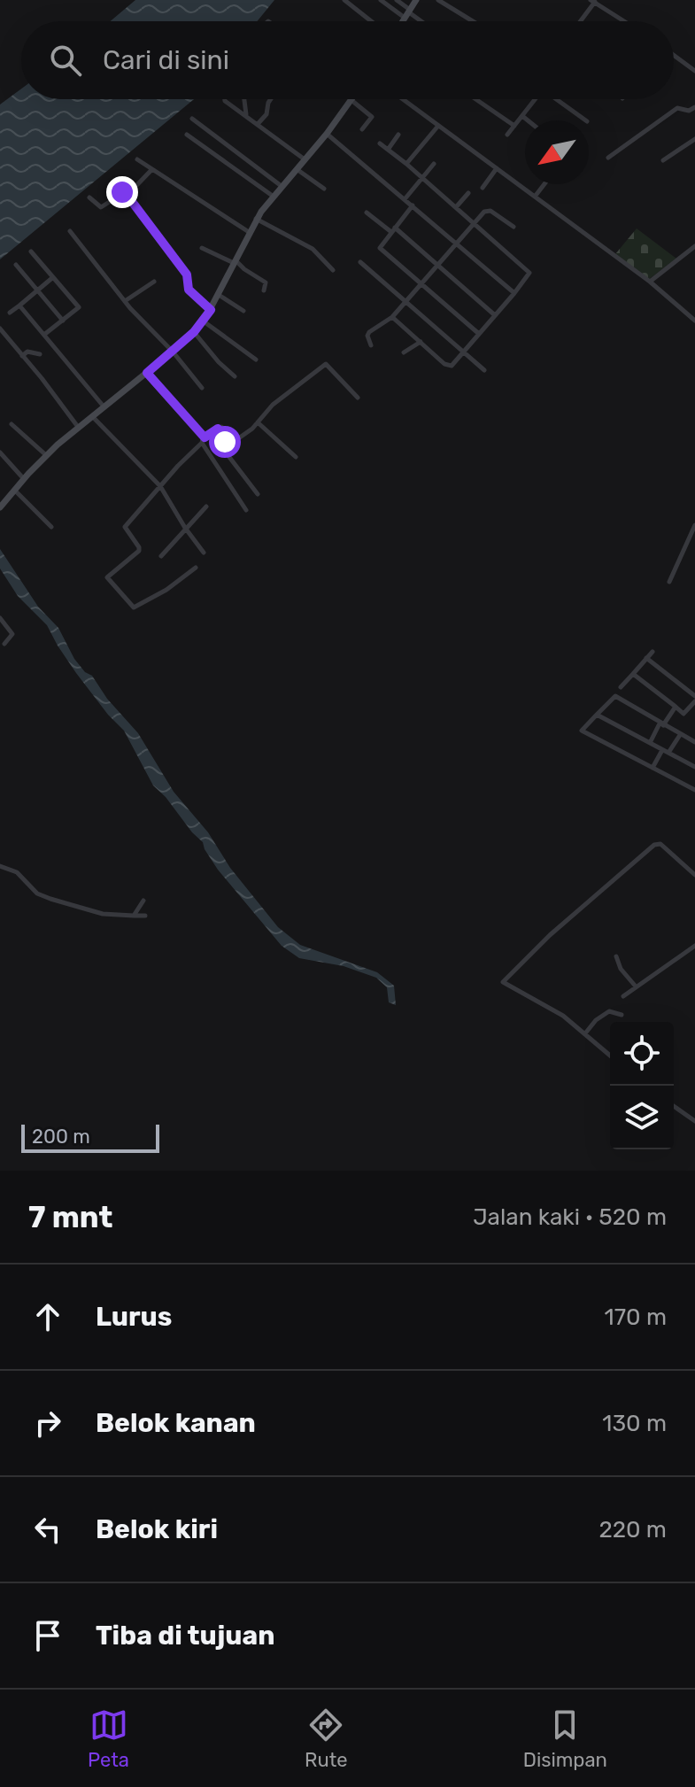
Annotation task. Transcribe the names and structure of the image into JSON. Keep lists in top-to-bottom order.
{
  "scale_bar": "200 m",
  "north": "bottom left",
  "page": {
    "search": "Cari di sini",
    "scale": "200 m",
    "heading": ["7 mnt", "Jalan kaki · 520 m"],
    "list": [
      ["Lurus", "170 m"],
      ["Belok kanan", "130 m"],
      ["Belok kiri", "220 m"],
      "Tiba di tujuan"
    ],
    "nav": ["Peta", "Rute", "Disimpan"]
  }
}
